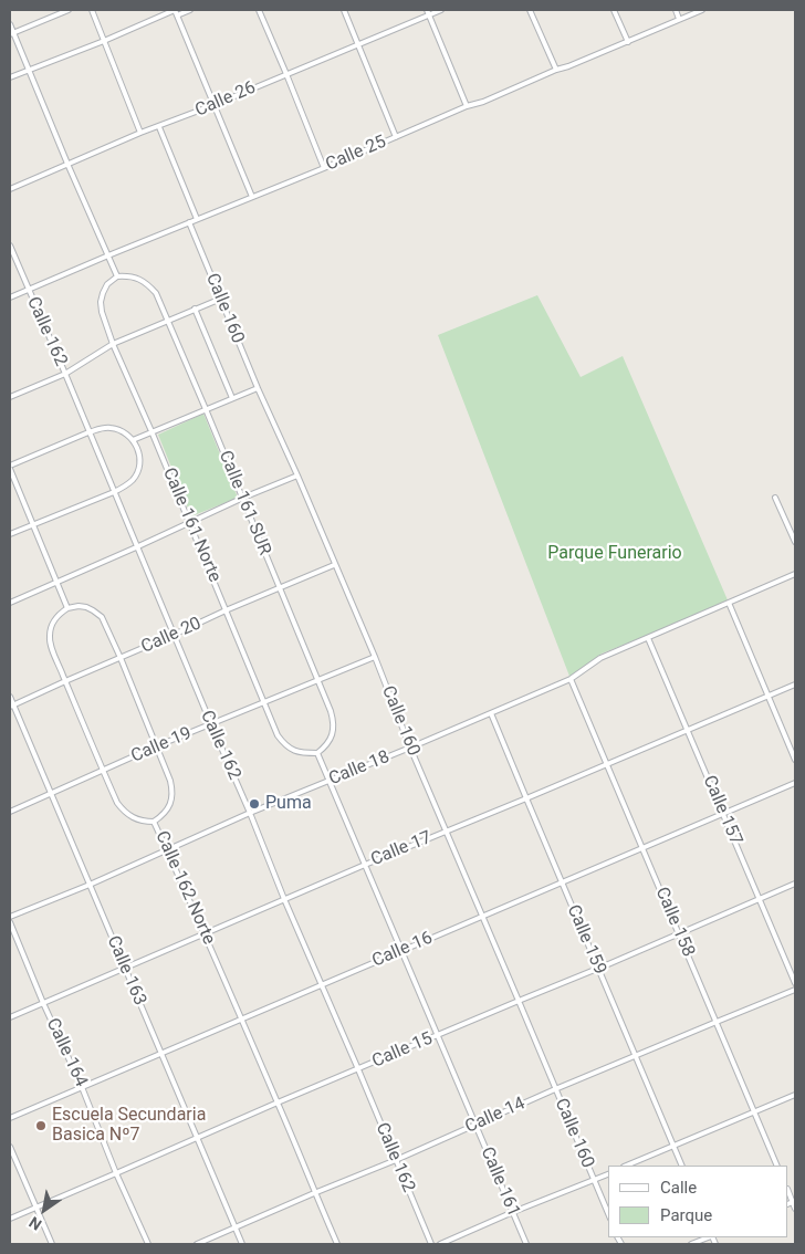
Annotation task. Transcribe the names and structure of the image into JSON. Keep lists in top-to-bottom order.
{
  "streets": {
    "street": [
      "Calle 26",
      "Calle 25",
      "Calle 160",
      "Calle 162",
      "Calle 161 SUR",
      "Calle 161 Norte",
      "Calle 20",
      "Calle 19",
      "Calle 18",
      "Calle 157",
      "Calle 17",
      "Calle 162 Norte",
      "Calle 158",
      "Calle 159",
      "Calle 16",
      "Calle 163",
      "Calle 15",
      "Calle 164",
      "Calle 14",
      "Calle 161"
    ]
  },
  "crossings": [
    ["Calle 25", "Calle 160"],
    ["Calle 25", "Calle 162"],
    ["Calle 160", "Calle 20"],
    ["Calle 160", "Calle 19"],
    ["Calle 160", "Calle 18"],
    ["Calle 160", "Calle 17"],
    ["Calle 160", "Calle 16"],
    ["Calle 160", "Calle 15"],
    ["Calle 160", "Calle 14"],
    ["Calle 162", "Calle 20"],
    ["Calle 162", "Calle 19"],
    ["Calle 162", "Calle 18"],
    ["Calle 162", "Calle 17"],
    ["Calle 162", "Calle 16"],
    ["Calle 162", "Calle 15"],
    ["Calle 162", "Calle 14"],
    ["Calle 161 SUR", "Calle 161 Norte"],
    ["Calle 161 SUR", "Calle 20"],
    ["Calle 161 SUR", "Calle 19"],
    ["Calle 161 SUR", "Calle 161"],
    ["Calle 161 Norte", "Calle 20"],
    ["Calle 161 Norte", "Calle 19"],
    ["Calle 161 Norte", "Calle 161"],
    ["Calle 20", "Calle 162 Norte"],
    ["Calle 20", "Calle 163"],
    ["Calle 19", "Calle 162 Norte"],
    ["Calle 19", "Calle 163"],
    ["Calle 19", "Calle 161"],
    ["Calle 18", "Calle 157"],
    ["Calle 18", "Calle 162 Norte"],
    ["Calle 18", "Calle 158"],
    ["Calle 18", "Calle 159"],
    ["Calle 18", "Calle 163"],
    ["Calle 18", "Calle 161"],
    ["Calle 157", "Calle 17"],
    ["Calle 157", "Calle 16"],
    ["Calle 157", "Calle 15"],
    ["Calle 17", "Calle 162 Norte"],
    ["Calle 17", "Calle 158"],
    ["Calle 17", "Calle 159"],
    ["Calle 17", "Calle 163"],
    ["Calle 17", "Calle 164"],
    ["Calle 17", "Calle 161"],
    ["Calle 162 Norte", "Calle 16"],
    ["Calle 162 Norte", "Calle 15"],
    ["Calle 162 Norte", "Calle 14"],
    ["Calle 158", "Calle 16"],
    ["Calle 158", "Calle 15"],
    ["Calle 158", "Calle 14"],
    ["Calle 159", "Calle 16"],
    ["Calle 159", "Calle 15"],
    ["Calle 159", "Calle 14"],
    ["Calle 16", "Calle 163"],
    ["Calle 16", "Calle 164"],
    ["Calle 16", "Calle 161"],
    ["Calle 163", "Calle 15"],
    ["Calle 163", "Calle 14"],
    ["Calle 15", "Calle 164"],
    ["Calle 15", "Calle 161"],
    ["Calle 14", "Calle 161"]
  ],
  "parks": ["Parque Funerario"],
  "places": ["Puma", "Escuela Secundaria Basica Nº7"],
  "legend": ["Calle", "Parque"],
  "north": "bottom left"
}
